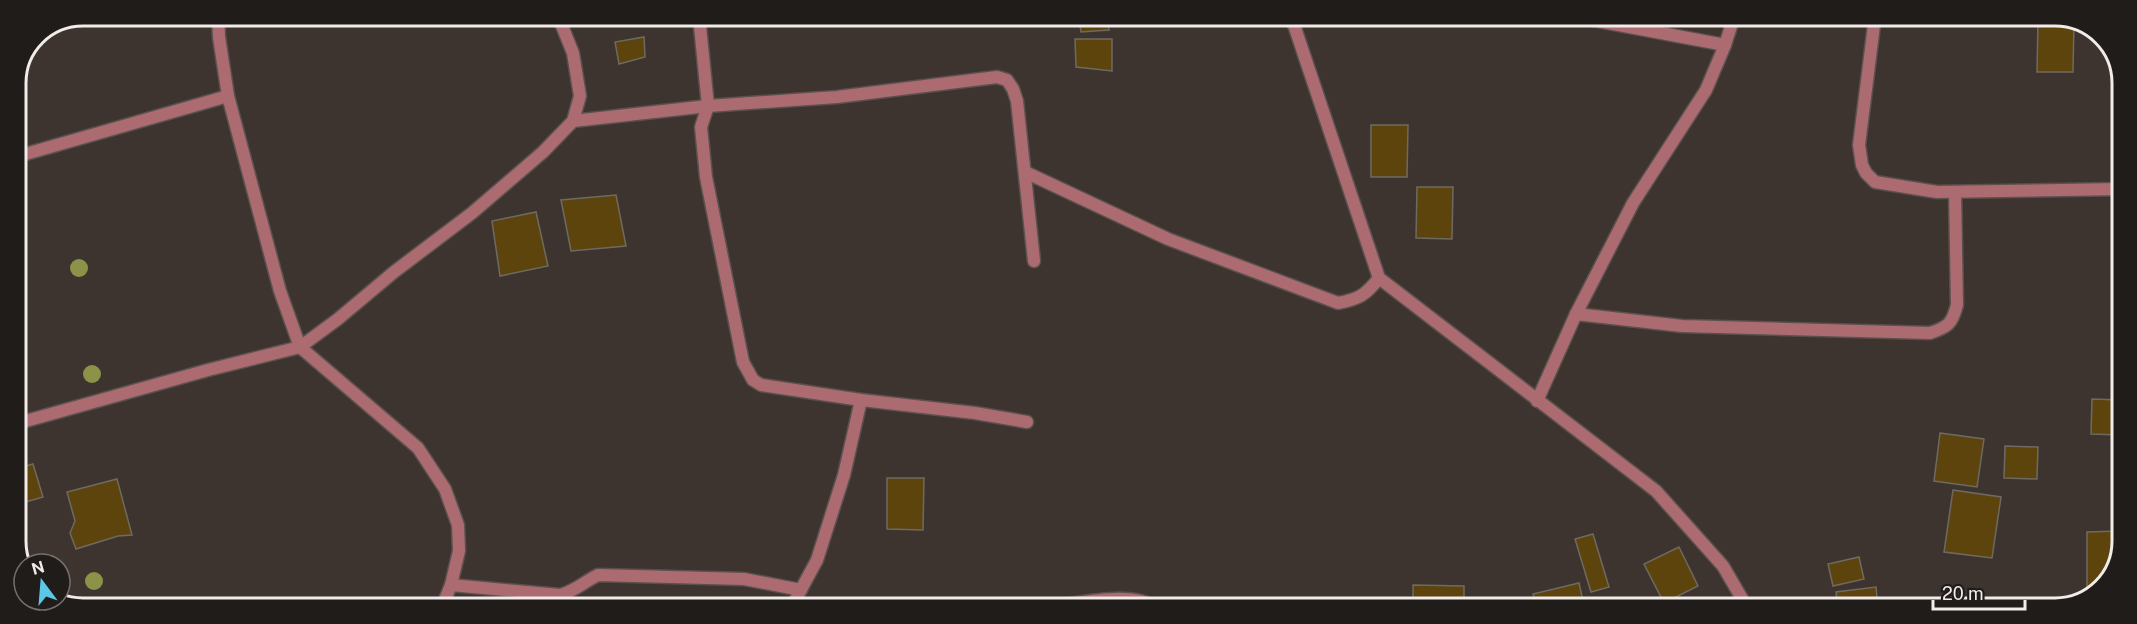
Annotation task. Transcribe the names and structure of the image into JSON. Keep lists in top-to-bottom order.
{
  "scale_bar": "20 m",
  "north": "top"
}
